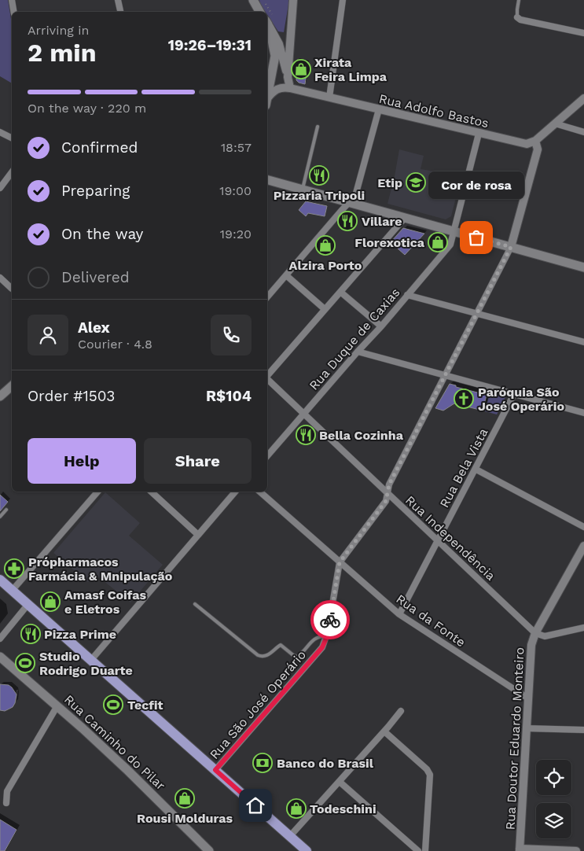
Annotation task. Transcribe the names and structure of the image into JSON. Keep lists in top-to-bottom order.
{
  "streets": {
    "main road": ["Rua Caminho do Pilar"],
    "street": [
      "Rua Adolfo Bastos",
      "Rua Duque de Caxias",
      "Rua Bela Vista",
      "Rua Independência",
      "Rua da Fonte",
      "Rua São José Operário",
      "Rua Doutor Eduardo Monteiro"
    ]
  },
  "crossings": [
    ["Rua Adolfo Bastos", "Rua Duque de Caxias"],
    ["Rua Adolfo Bastos", "Rua São José Operário"],
    ["Rua Duque de Caxias", "Rua Independência"],
    ["Rua Bela Vista", "Rua Independência"],
    ["Rua Bela Vista", "Rua da Fonte"],
    ["Rua Independência", "Rua São José Operário"],
    ["Rua Independência", "Rua Doutor Eduardo Monteiro"],
    ["Rua da Fonte", "Rua São José Operário"],
    ["Rua da Fonte", "Rua Doutor Eduardo Monteiro"]
  ],
  "places": {
    "shop": [
      "Xirata Feira Limpa",
      "Florexotica",
      "Alzira Porto",
      "Amasf Coifas e Eletros",
      "Rousi Molduras",
      "Todeschini"
    ],
    "restaurant": [
      "Pizzaria Tripoli",
      "Villare",
      "Bella Cozinha",
      "Pizza Prime"
    ],
    "school or university": ["Etip"],
    "other": ["Cor de rosa"],
    "church": ["Paróquia São José Operário"],
    "pharmacy": ["Própharmacos Farmácia & Mnipulação"],
    "sports": ["Studio Rodrigo Duarte", "Tecfit"],
    "bank": ["Banco do Brasil"]
  },
  "page": {
    "heading": ["2 min", "Arriving in", "19:26–19:31"],
    "panel": [
      "Alex",
      "Courier · 4.8",
      "Order #1503",
      "R$104"
    ],
    "bar": "On the way · 220 m",
    "list": [
      ["Confirmed", "18:57"],
      ["Preparing", "19:00"],
      ["On the way", "19:20"],
      "Delivered"
    ],
    "bubble": "Cor de rosa",
    "buttons": ["Help", "Share"]
  }
}
